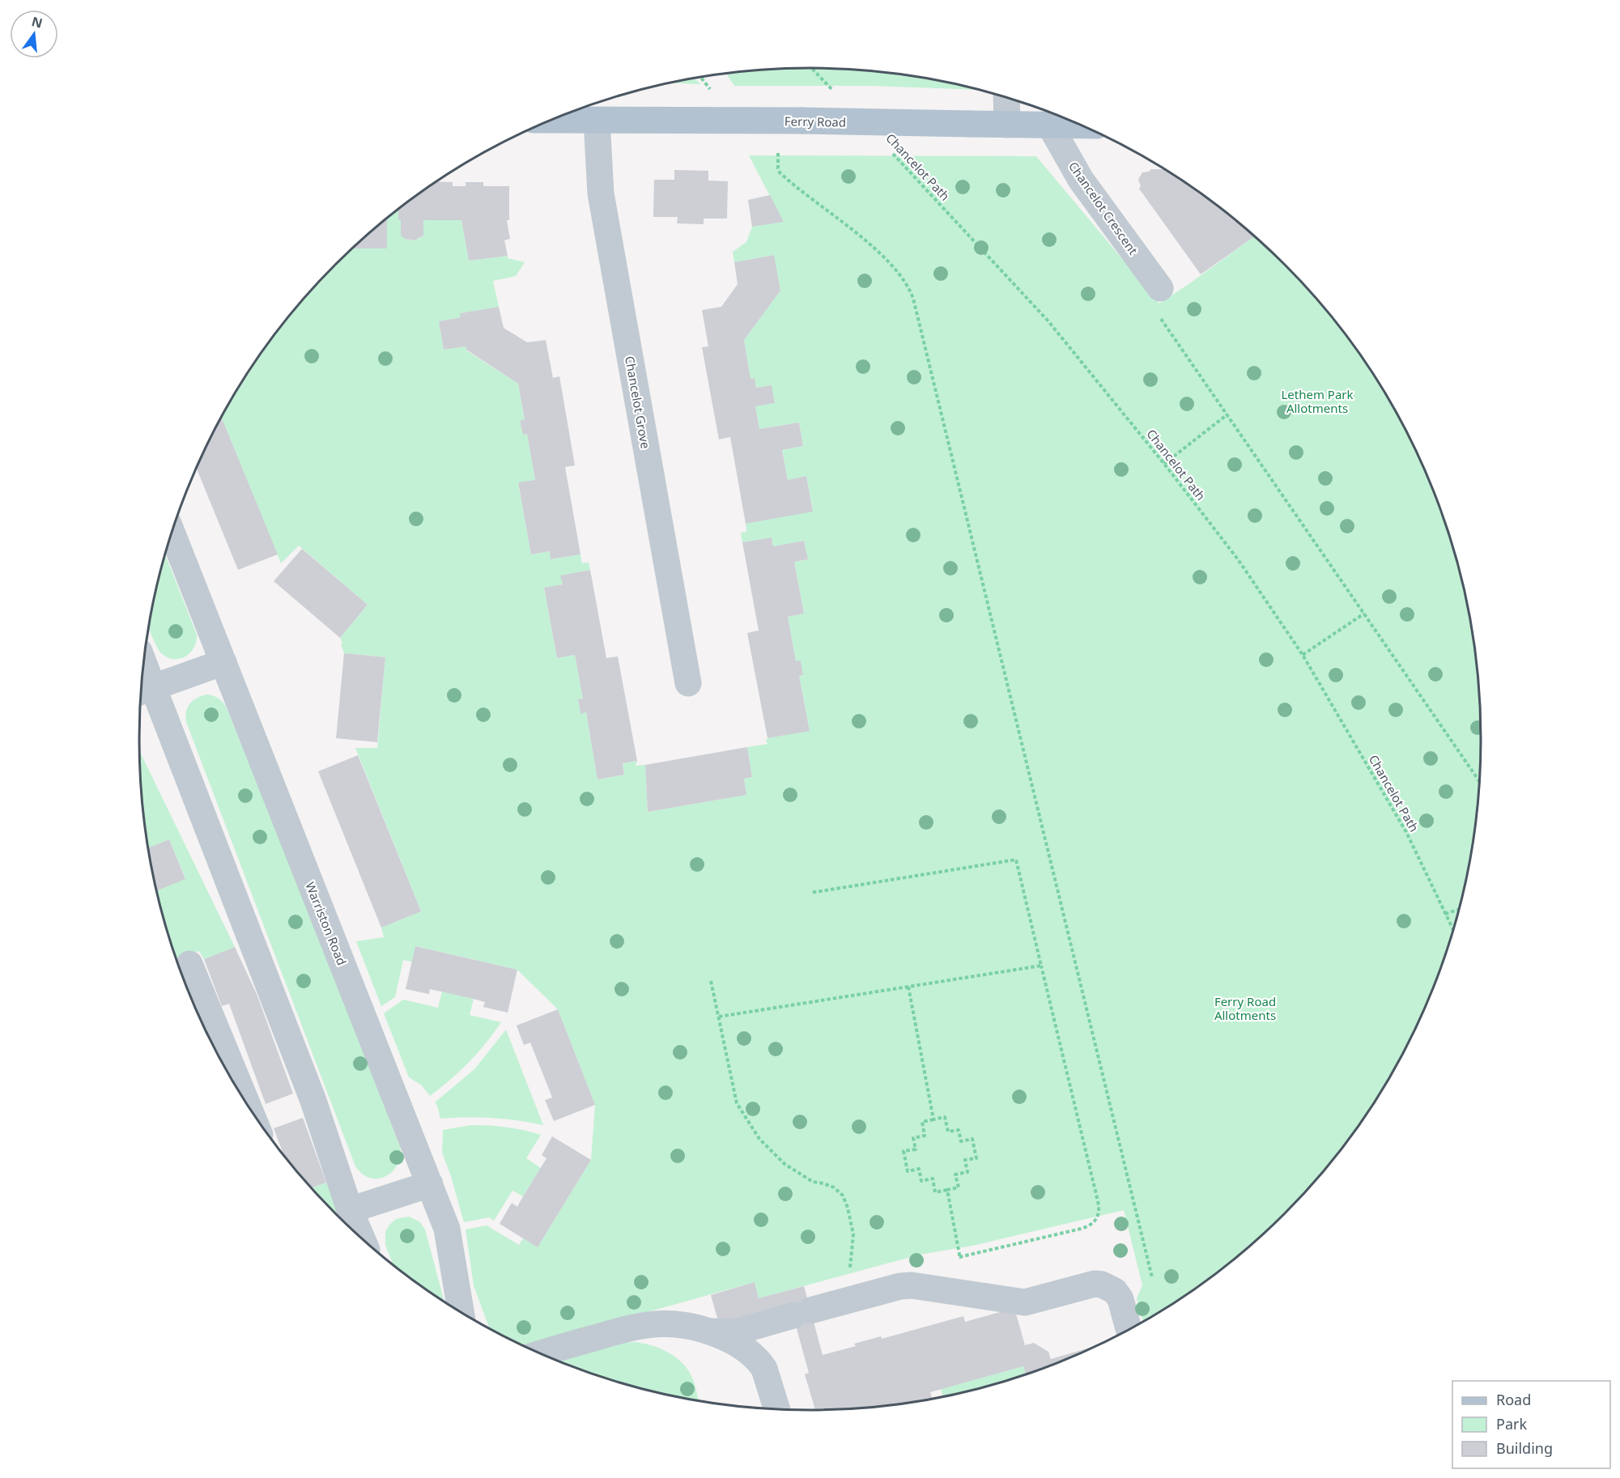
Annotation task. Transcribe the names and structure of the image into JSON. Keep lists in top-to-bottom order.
{
  "streets": {
    "main road": ["Ferry Road"],
    "street": ["Chancelot Crescent", "Chancelot Grove", "Warriston Road"],
    "path": ["Chancelot Path"]
  },
  "crossings": [
    ["Ferry Road", "Chancelot Crescent"],
    ["Ferry Road", "Chancelot Grove"]
  ],
  "parks": ["Lethem Park Allotments", "Ferry Road Allotments"],
  "legend": ["Road", "Park", "Building"],
  "north": "top"
}
